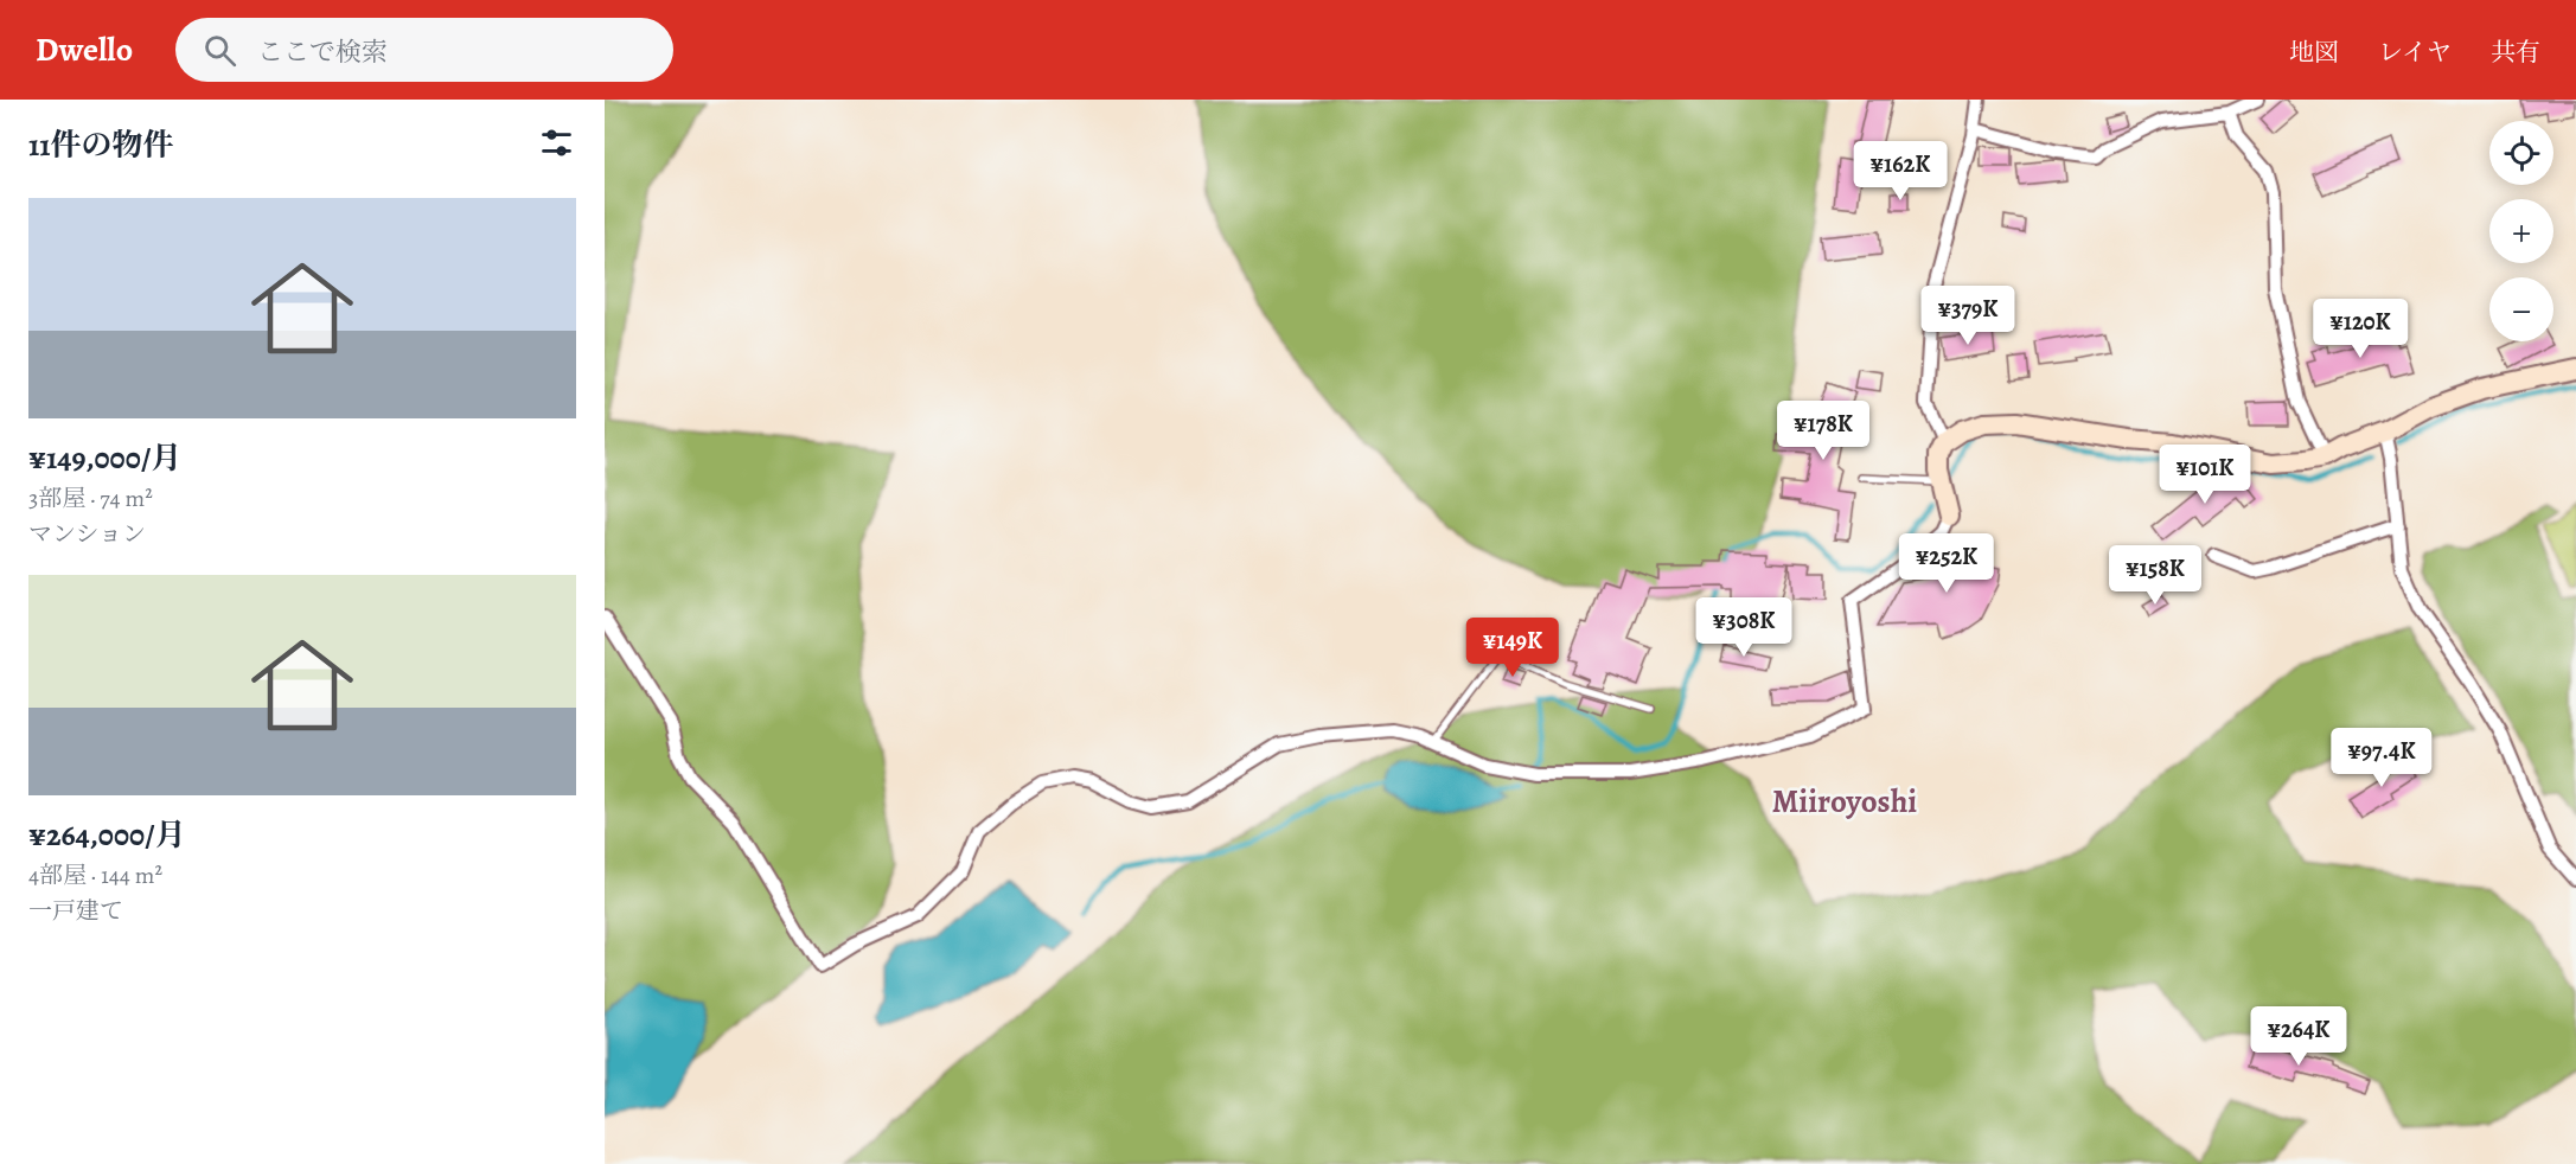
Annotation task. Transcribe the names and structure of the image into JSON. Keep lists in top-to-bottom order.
{
  "districts": ["Miiroyoshi"],
  "page": {
    "header": "Dwello",
    "search": "ここで検索",
    "nav": ["地図", "レイヤ", "共有"],
    "heading": "11件の物件",
    "map_buttons": ["+", "−"],
    "price": [
      "¥162K",
      "¥379K",
      "¥120K",
      "¥178K",
      "¥101K",
      "¥252K",
      "¥158K",
      "¥308K",
      "¥149K",
      "¥97.4K",
      "¥264K"
    ],
    "list": [
      {
        "name": "¥149,000/月",
        "note": "3部屋 · 74 m² · マンション"
      },
      {
        "name": "¥264,000/月",
        "note": "4部屋 · 144 m² · 一戸建て"
      }
    ]
  }
}
